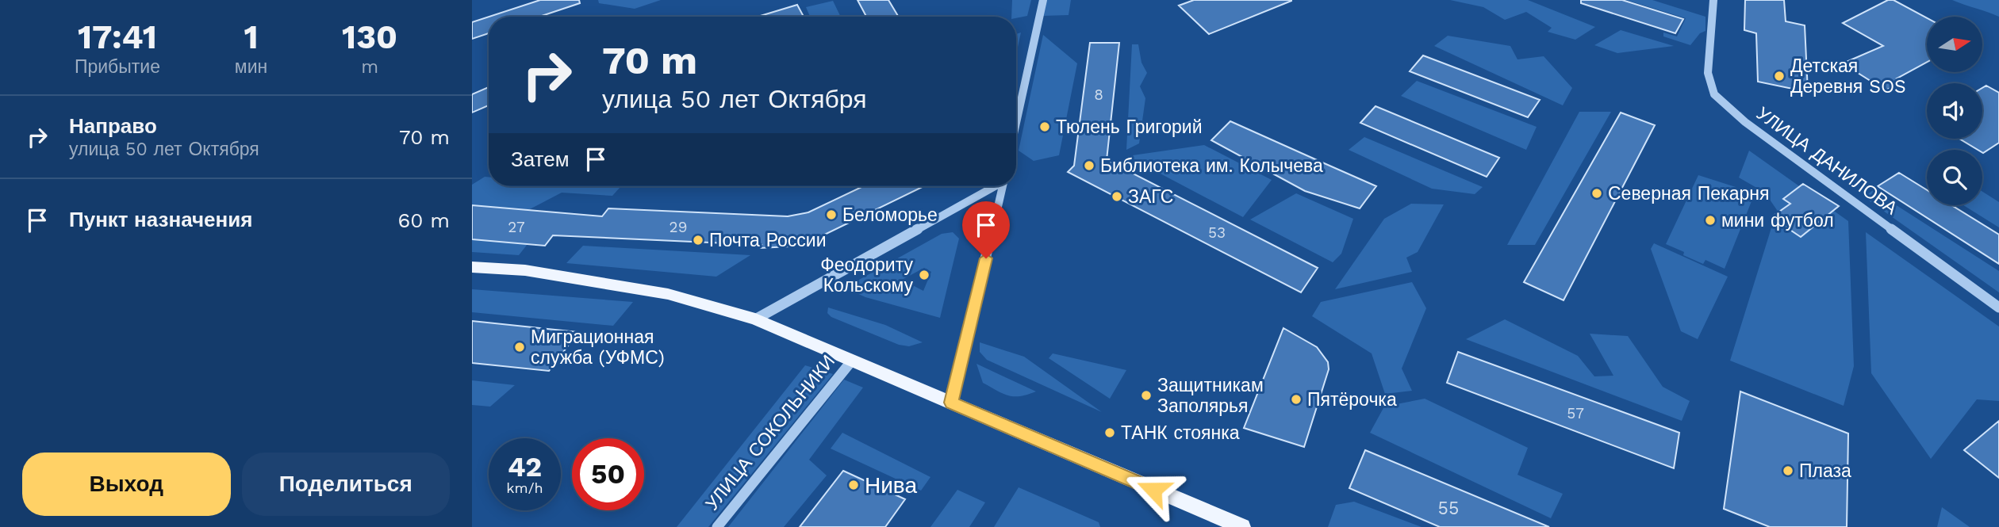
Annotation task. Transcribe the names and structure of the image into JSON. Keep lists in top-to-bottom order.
{
  "streets": {
    "street": ["УЛИЦА ДАНИЛОВА", "УЛИЦА СОКОЛЬНИКИ"]
  },
  "places": [
    "Детская Деревня SOS",
    "Тюлень Григорий",
    "Библиотека им. Колычева",
    "Северная Пекарня",
    "ЗАГС",
    "Беломорье",
    "мини футбол",
    "Почта России",
    "Феодориту Кольскому",
    "Миграционная служба (УФМС)",
    "Защитникам Заполярья",
    "Пятёрочка",
    "ТАНК стоянка",
    "Плаза",
    "Нива"
  ],
  "house_numbers": [
    "8",
    "27",
    "29",
    "53",
    "57",
    "55"
  ],
  "north": "right",
  "page": {
    "eta": [
      "17:41",
      "Прибытие",
      "1",
      "мин",
      "130",
      "m"
    ],
    "turn": ["70 m", "улица 50 лет Октября"],
    "list": [
      {
        "name": "Направо",
        "note": "улица 50 лет Октября",
        "value": "70 m"
      },
      {
        "name": "Пункт назначения",
        "value": "60 m"
      }
    ],
    "then": "Затем",
    "speed": "42 km/h",
    "limit": "50",
    "buttons": ["Выход", "Поделиться"]
  }
}
